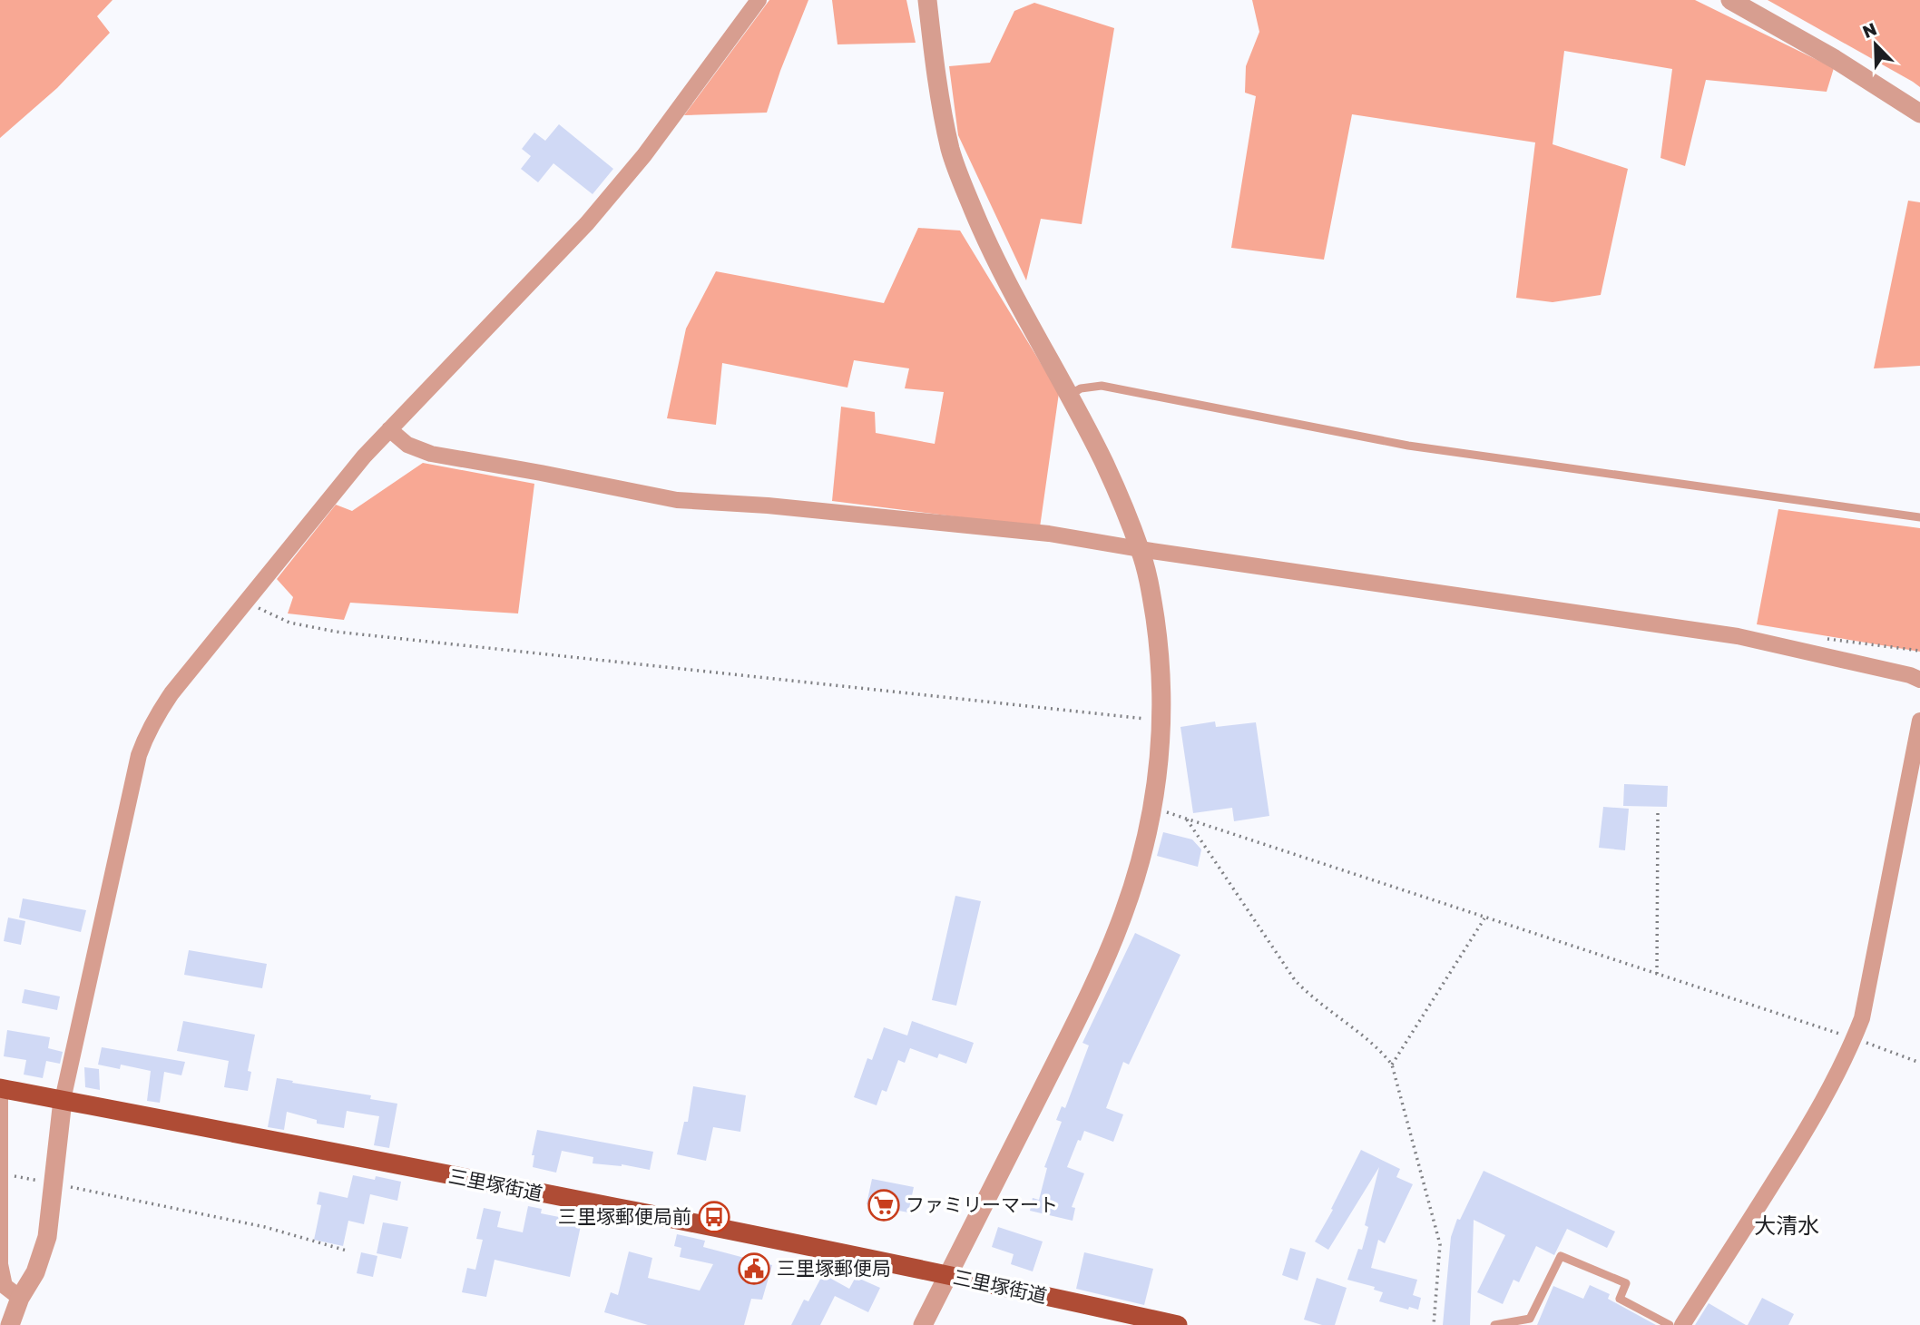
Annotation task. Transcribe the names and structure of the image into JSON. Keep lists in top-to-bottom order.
{
  "streets": {
    "main road": ["三里塚街道"]
  },
  "districts": ["大清水"],
  "places": {
    "supermarket": ["ファミリーマート"],
    "bus stop": ["三里塚郵便局前"],
    "public building": ["三里塚郵便局"]
  },
  "north": "top left"
}
